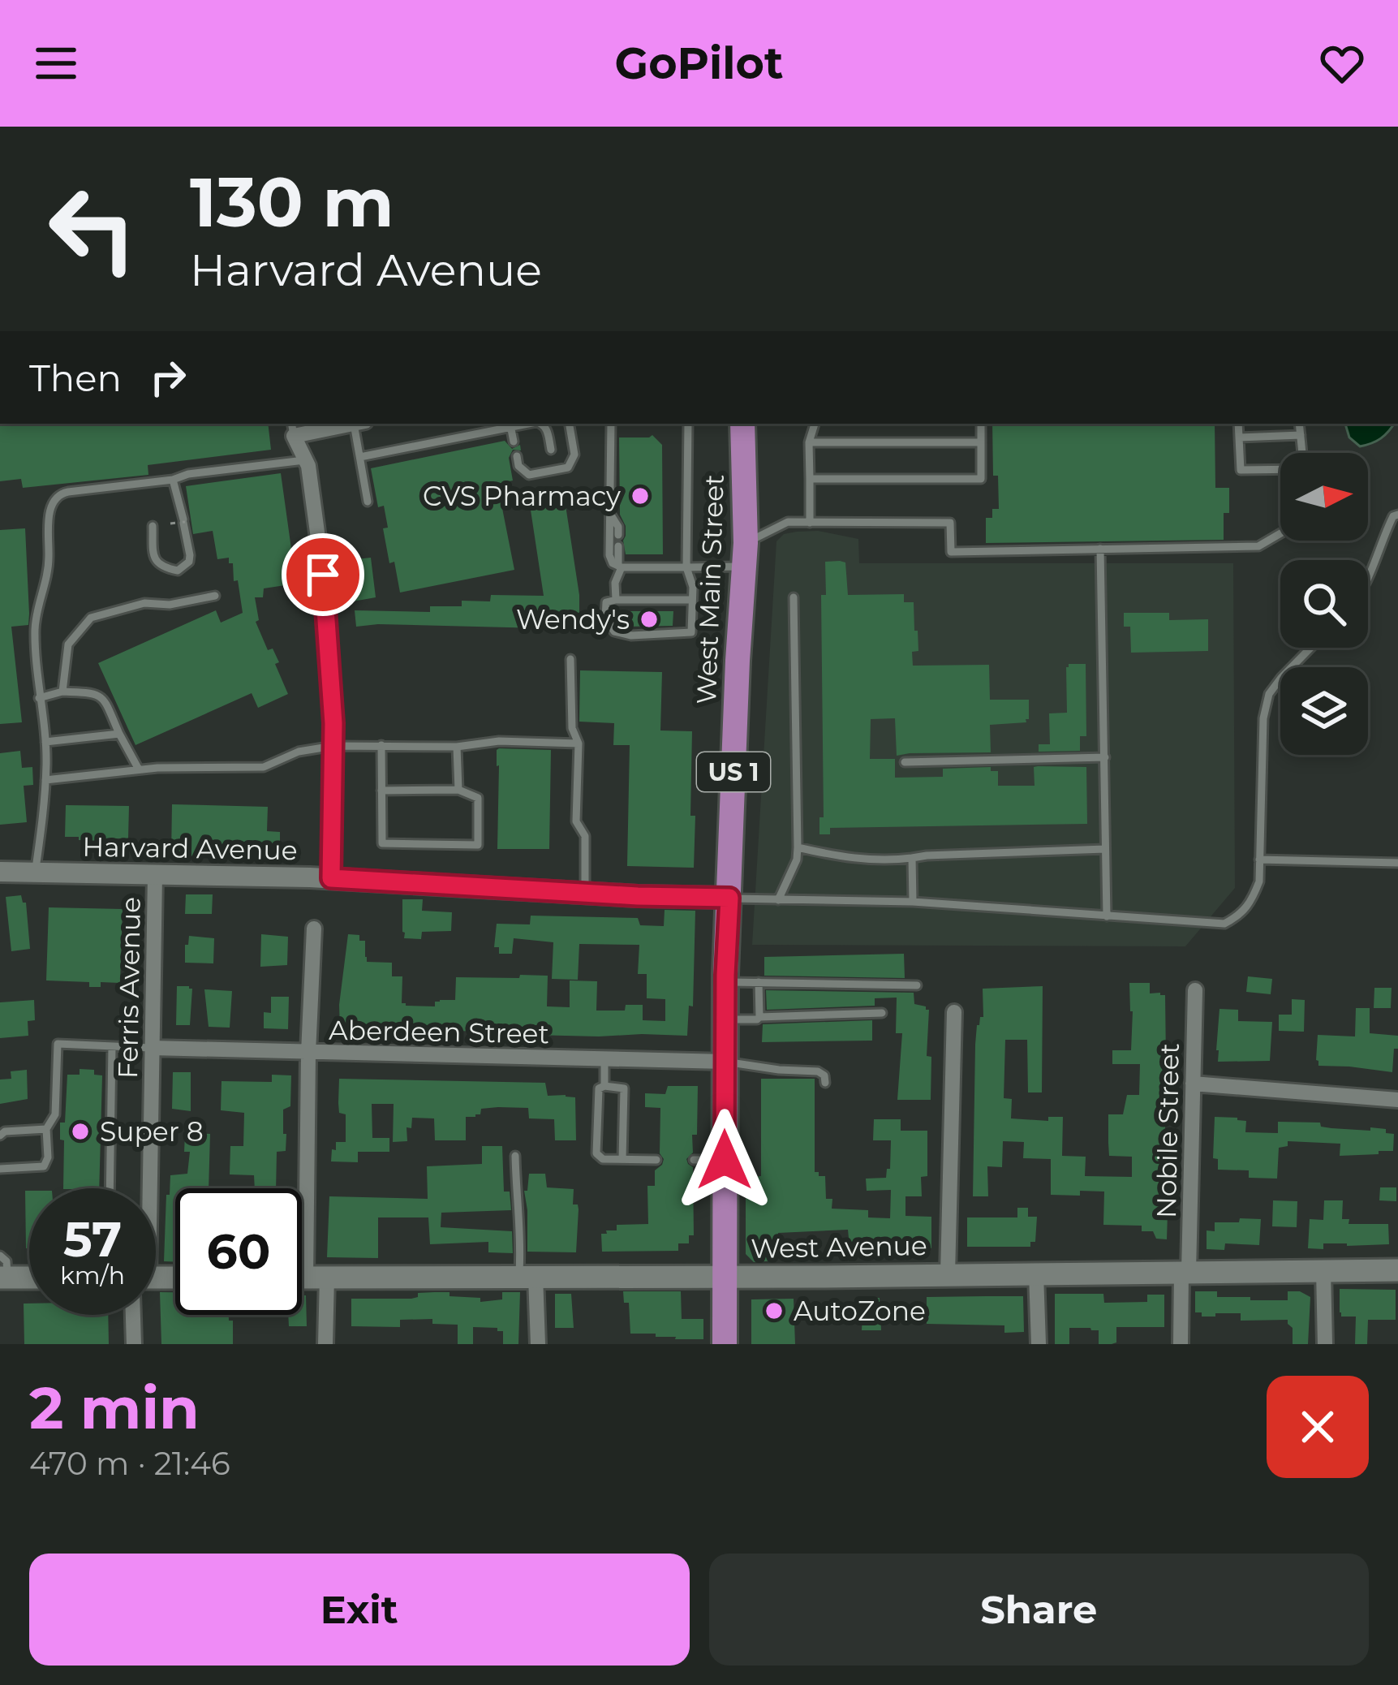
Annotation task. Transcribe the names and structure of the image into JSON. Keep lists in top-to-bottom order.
{
  "streets": {
    "main road": ["West Main Street", "US 1", "West Avenue"],
    "street": [
      "Harvard Avenue",
      "Ferris Avenue",
      "Aberdeen Street",
      "Nobile Street"
    ]
  },
  "crossings": [
    ["West Main Street", "Harvard Avenue"],
    ["West Main Street", "Aberdeen Street"],
    ["West Main Street", "West Avenue"],
    ["Harvard Avenue", "Ferris Avenue"],
    ["Ferris Avenue", "Aberdeen Street"],
    ["Nobile Street", "West Avenue"]
  ],
  "places": [
    "CVS Pharmacy",
    "Wendy's",
    "Super 8",
    "AutoZone"
  ],
  "north": "right",
  "page": {
    "header": "GoPilot",
    "turn": ["130 m", "Harvard Avenue"],
    "then": "Then",
    "speed": "57 km/h",
    "limit": "60",
    "heading": ["2 min", "470 m · 21:46"],
    "buttons": ["Exit", "Share"]
  }
}
